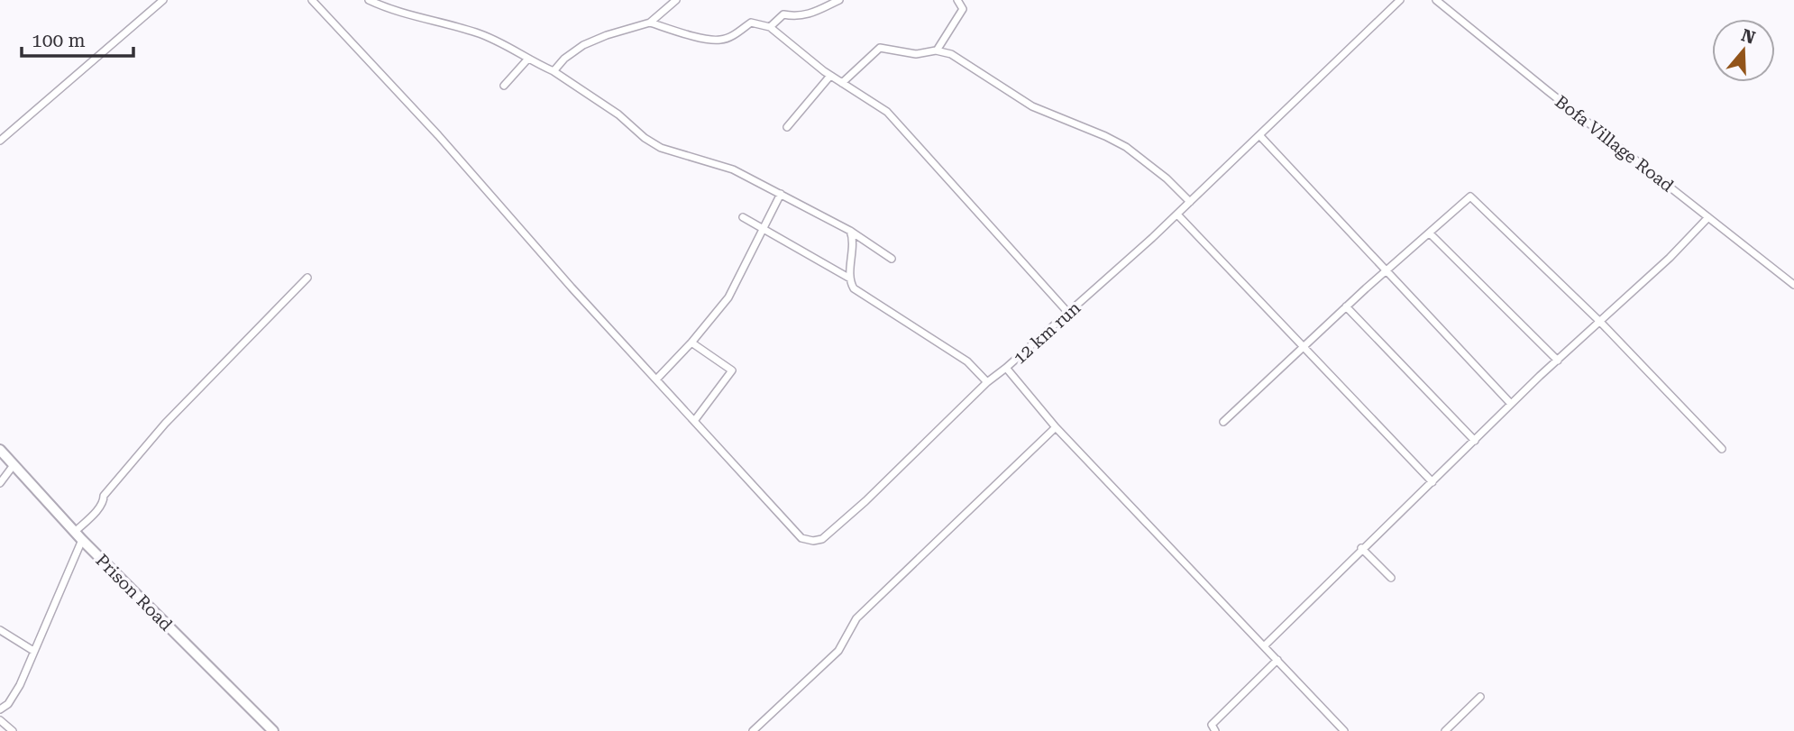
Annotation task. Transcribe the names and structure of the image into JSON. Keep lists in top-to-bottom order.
{
  "streets": {
    "street": ["Bofa Village Road", "12 km run", "Prison Road"]
  },
  "scale_bar": "100 m",
  "north": "top"
}
